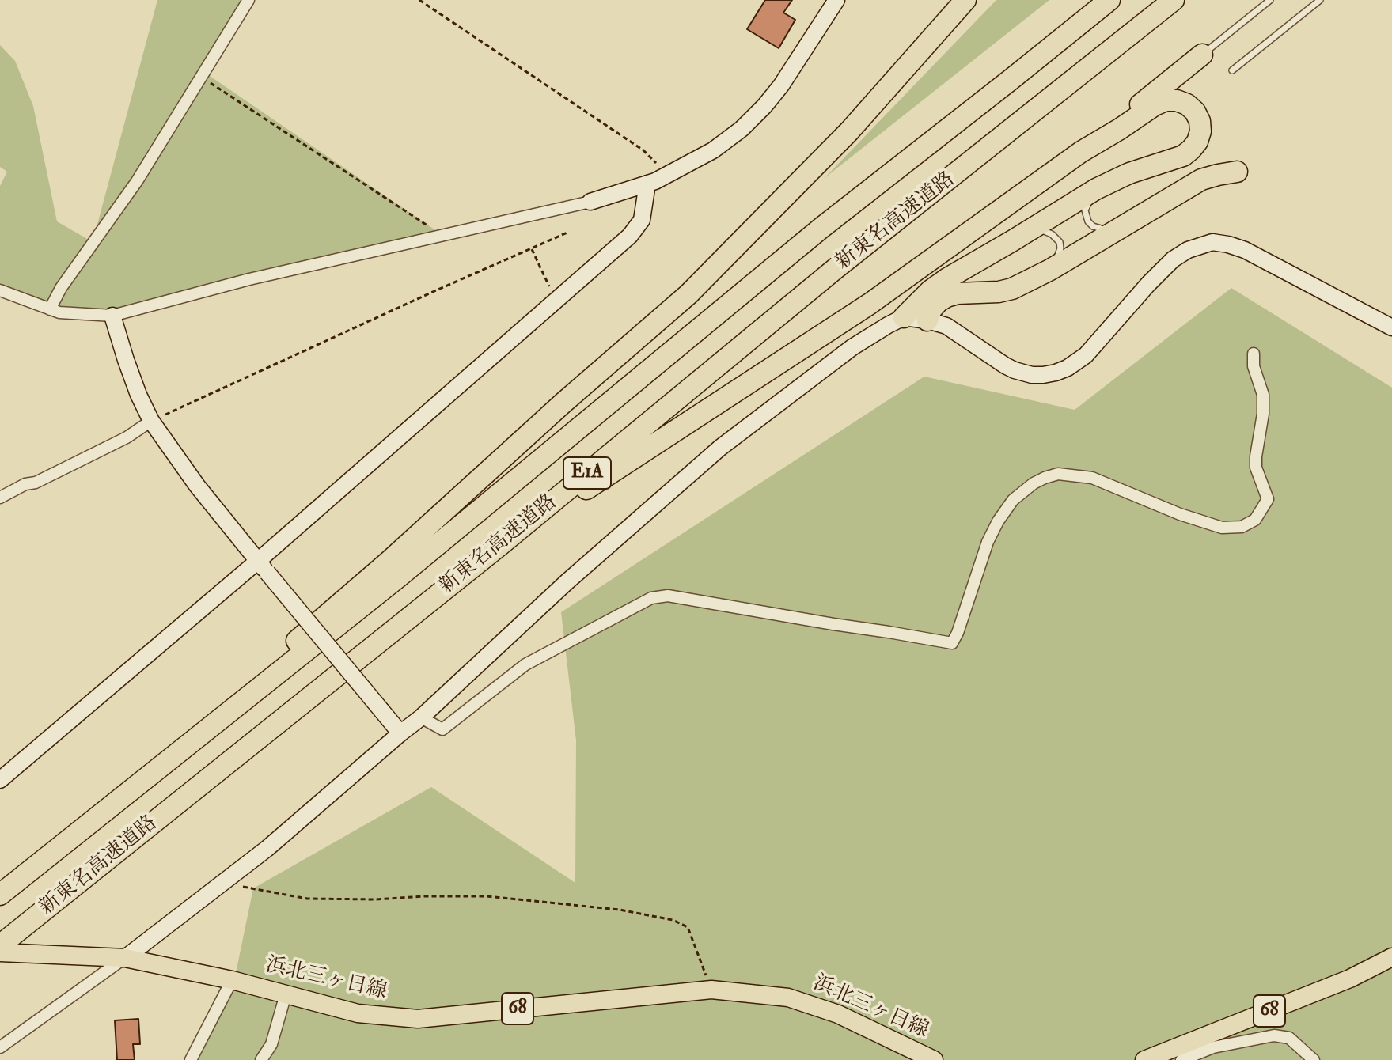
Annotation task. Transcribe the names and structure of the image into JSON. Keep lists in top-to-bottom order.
{
  "streets": {
    "highway": ["新東名高速道路", "E1A"],
    "main road": ["浜北三ヶ日線", "68"]
  }
}
